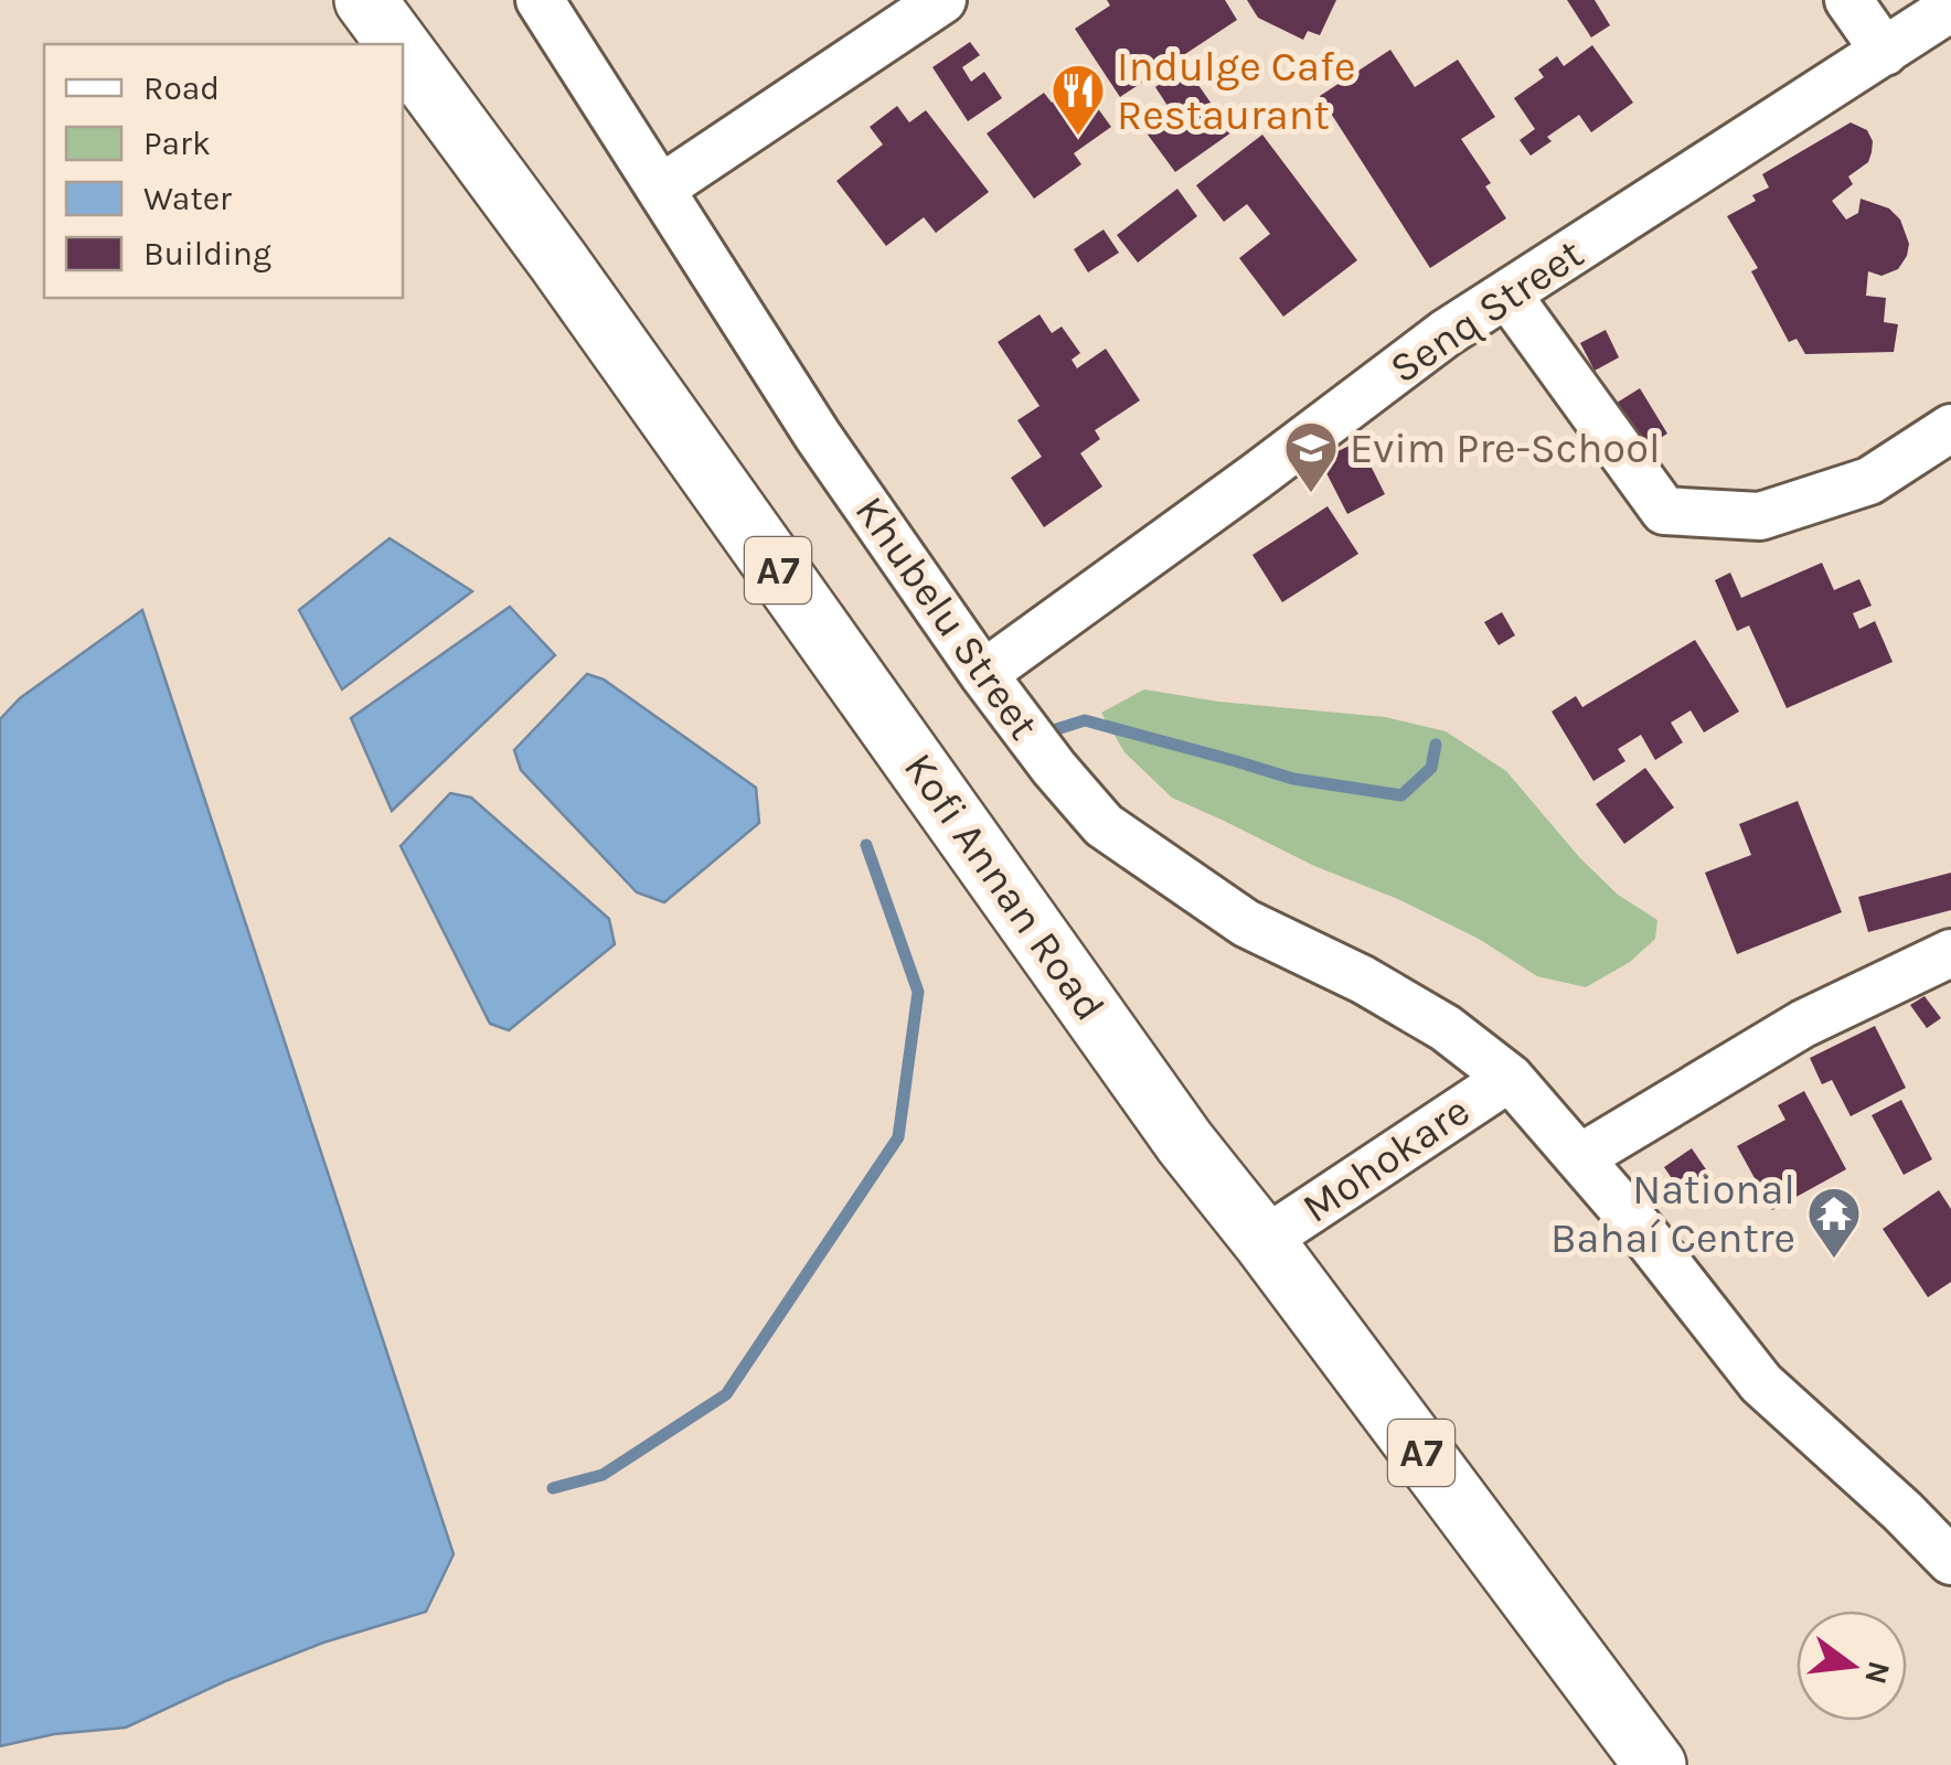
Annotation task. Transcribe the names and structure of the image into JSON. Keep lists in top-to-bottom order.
{
  "streets": {
    "main road": ["A7", "Kofi Annan Road"],
    "street": ["Senq Street", "Khubelu Street", "Mohokare"]
  },
  "crossings": [
    ["Senq Street", "Khubelu Street"],
    ["Khubelu Street", "Mohokare"],
    ["Kofi Annan Road", "Mohokare"]
  ],
  "places": {
    "restaurant": ["Indulge Cafe Restaurant"],
    "school or university": ["Evim Pre-School"],
    "temple": ["National Bahaí Centre"]
  },
  "legend": [
    "Road",
    "Park",
    "Water",
    "Building"
  ],
  "north": "right"
}
